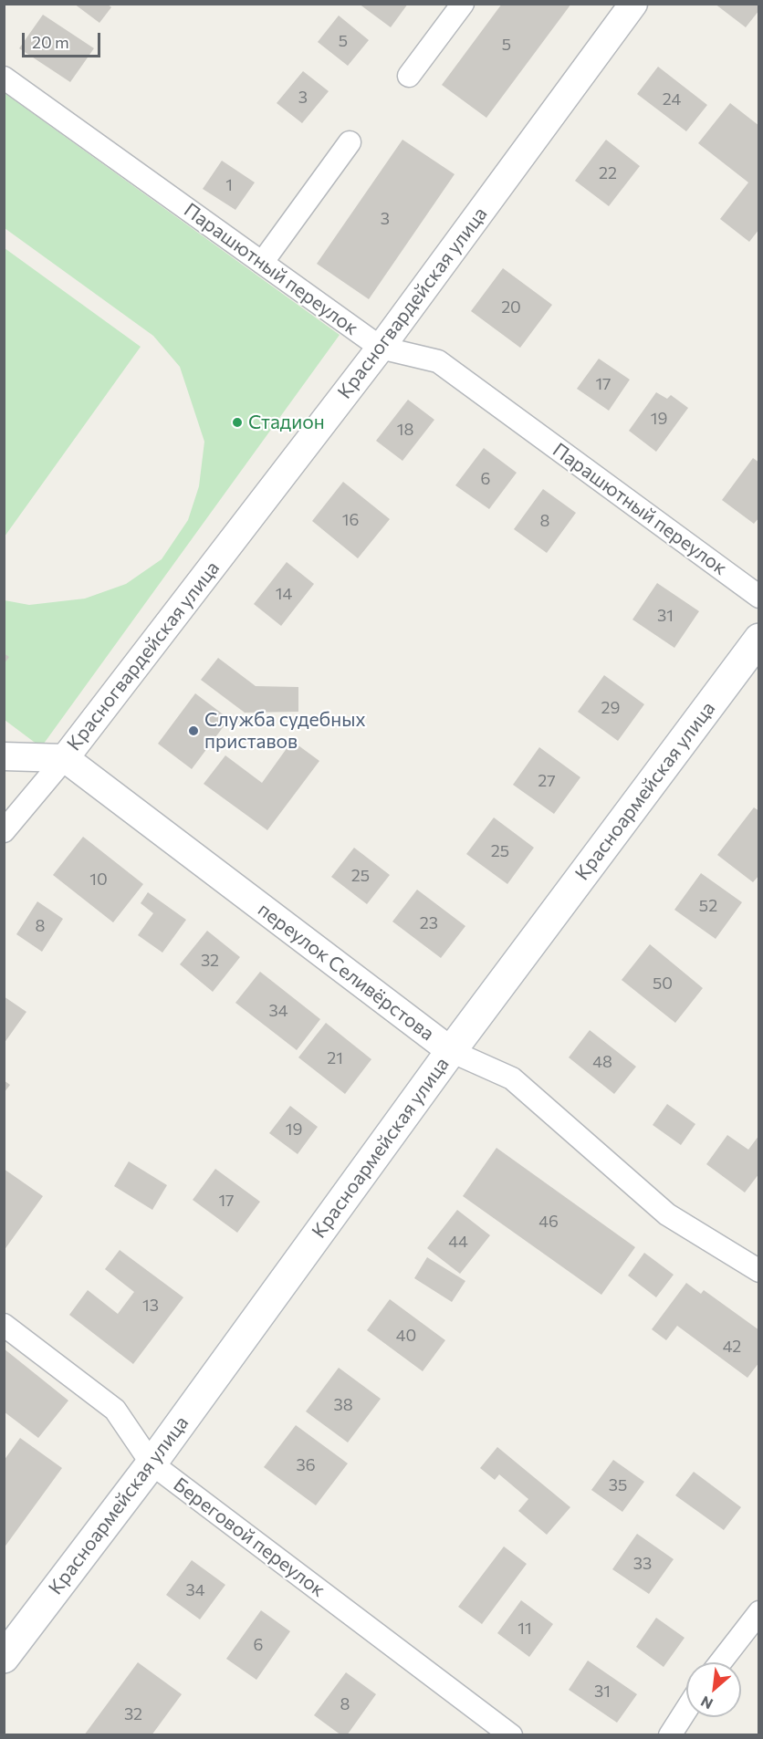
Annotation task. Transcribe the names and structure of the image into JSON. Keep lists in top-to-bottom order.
{
  "streets": {
    "main road": ["Красноармейская улица"],
    "street": [
      "Парашютный переулок",
      "Красногвардейская улица",
      "переулок Селивёрстова",
      "Береговой переулок"
    ]
  },
  "crossings": [
    ["Парашютный переулок", "Красногвардейская улица"],
    ["Красногвардейская улица", "переулок Селивёрстова"],
    ["Красноармейская улица", "переулок Селивёрстова"],
    ["Красноармейская улица", "Береговой переулок"]
  ],
  "places": ["Стадион", "Служба судебных приставов"],
  "house_numbers": [
    "5",
    "5",
    "3",
    "24",
    "22",
    "1",
    "3",
    "20",
    "17",
    "19",
    "18",
    "6",
    "16",
    "8",
    "14",
    "31",
    "29",
    "27",
    "25",
    "25",
    "10",
    "52",
    "23",
    "8",
    "32",
    "50",
    "34",
    "21",
    "48",
    "19",
    "17",
    "46",
    "44",
    "13",
    "40",
    "42",
    "38",
    "36",
    "35",
    "33",
    "34",
    "11",
    "6",
    "31",
    "8",
    "32"
  ],
  "scale_bar": "20 m",
  "north": "bottom left"
}
